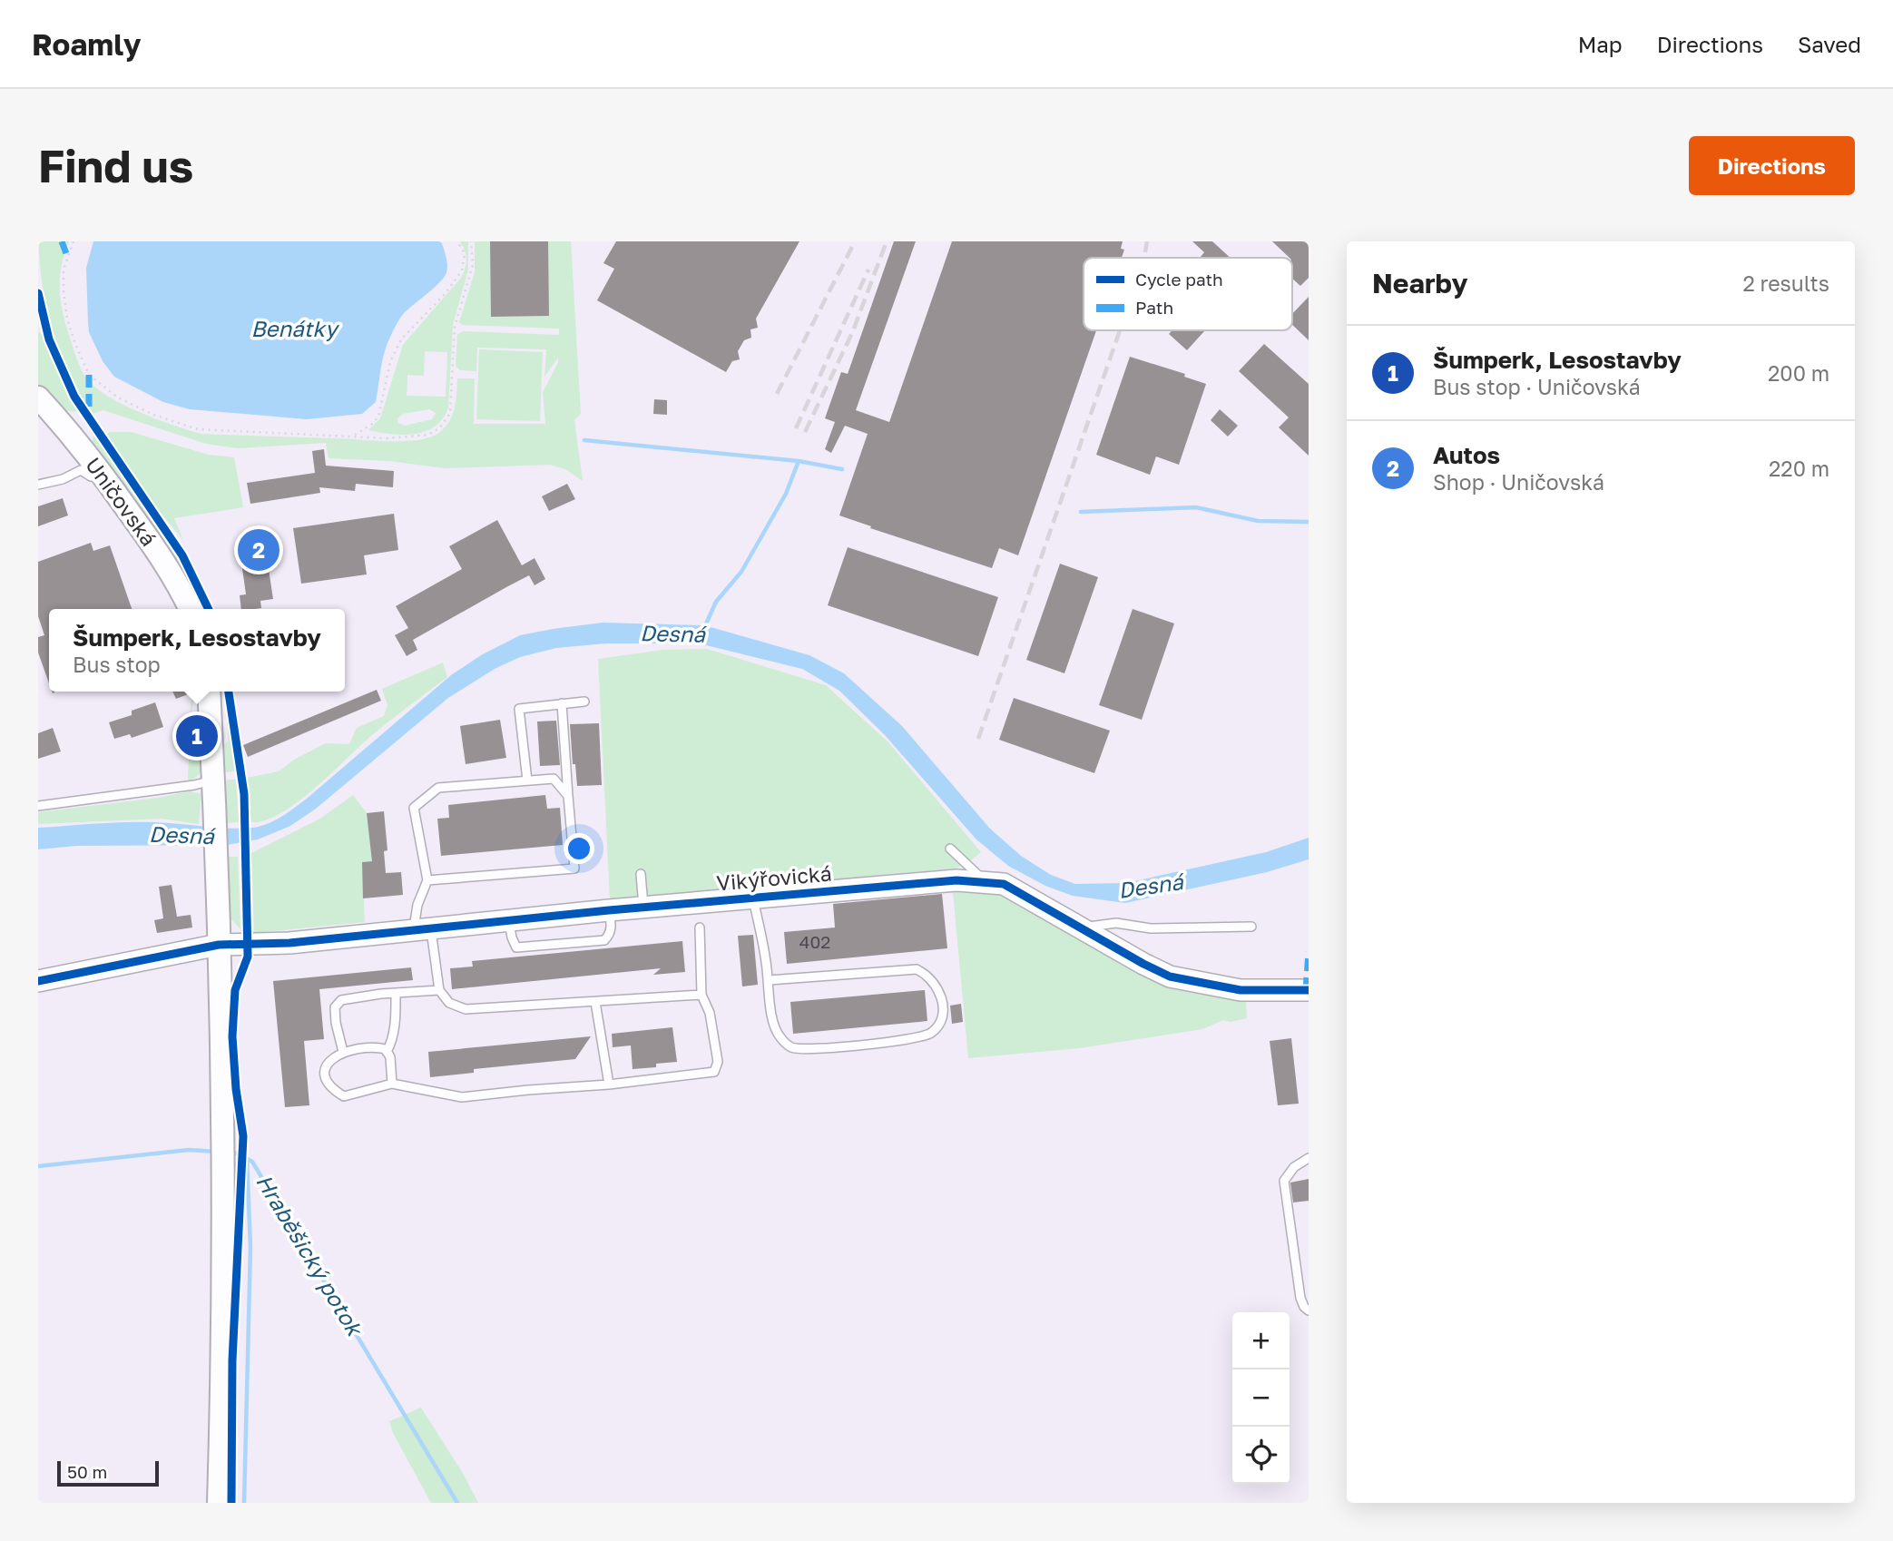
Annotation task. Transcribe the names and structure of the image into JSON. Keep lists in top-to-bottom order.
{
  "streets": {
    "main road": ["Uničovská"],
    "street": ["Vikýřovická"]
  },
  "water": ["Benátky", "Desná", "Hraběšický potok"],
  "house_numbers": ["402"],
  "legend": ["Cycle path", "Path"],
  "scale_bar": "50 m",
  "page": {
    "header": "Roamly",
    "nav": ["Map", "Directions", "Saved"],
    "buttons": "Directions",
    "title": "Find us",
    "heading": ["Nearby", "2 results"],
    "list": [
      {
        "mark": "1",
        "name": "Šumperk, Lesostavby",
        "note": "Bus stop · Uničovská",
        "value": "200 m"
      },
      {
        "mark": "2",
        "name": "Autos",
        "note": "Shop · Uničovská",
        "value": "220 m"
      }
    ],
    "pins": ["2", "1"],
    "popup": ["Šumperk, Lesostavby", "Bus stop"],
    "map_buttons": ["+", "−"],
    "scale": "50 m"
  }
}
